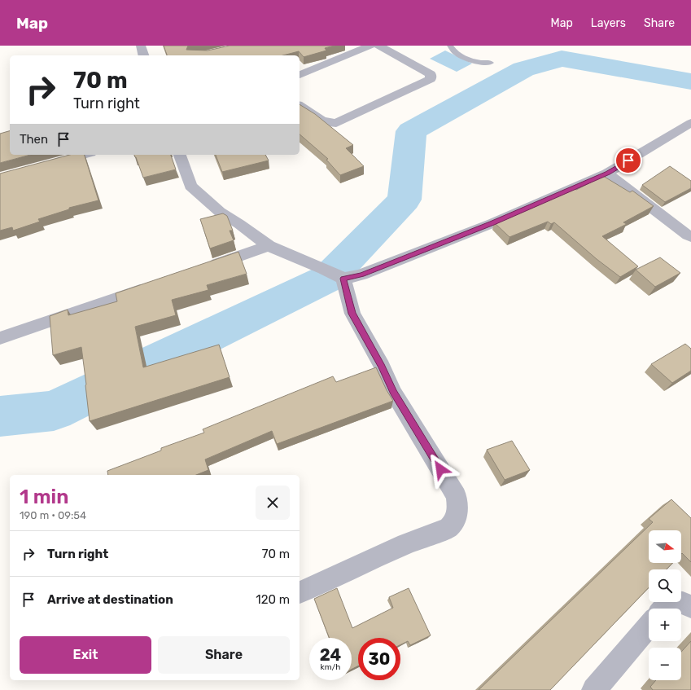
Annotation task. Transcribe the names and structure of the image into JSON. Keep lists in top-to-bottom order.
{
  "north": "right",
  "page": {
    "header": "Map",
    "nav": ["Map", "Layers", "Share"],
    "turn": ["70 m", "Turn right"],
    "then": "Then",
    "heading": ["1 min", "190 m · 09:54"],
    "map_buttons": ["+", "−"],
    "list": [
      {
        "name": "Turn right",
        "value": "70 m"
      },
      {
        "name": "Arrive at destination",
        "value": "120 m"
      }
    ],
    "buttons": ["Exit", "Share"],
    "speed": "24 km/h",
    "limit": "30"
  }
}
